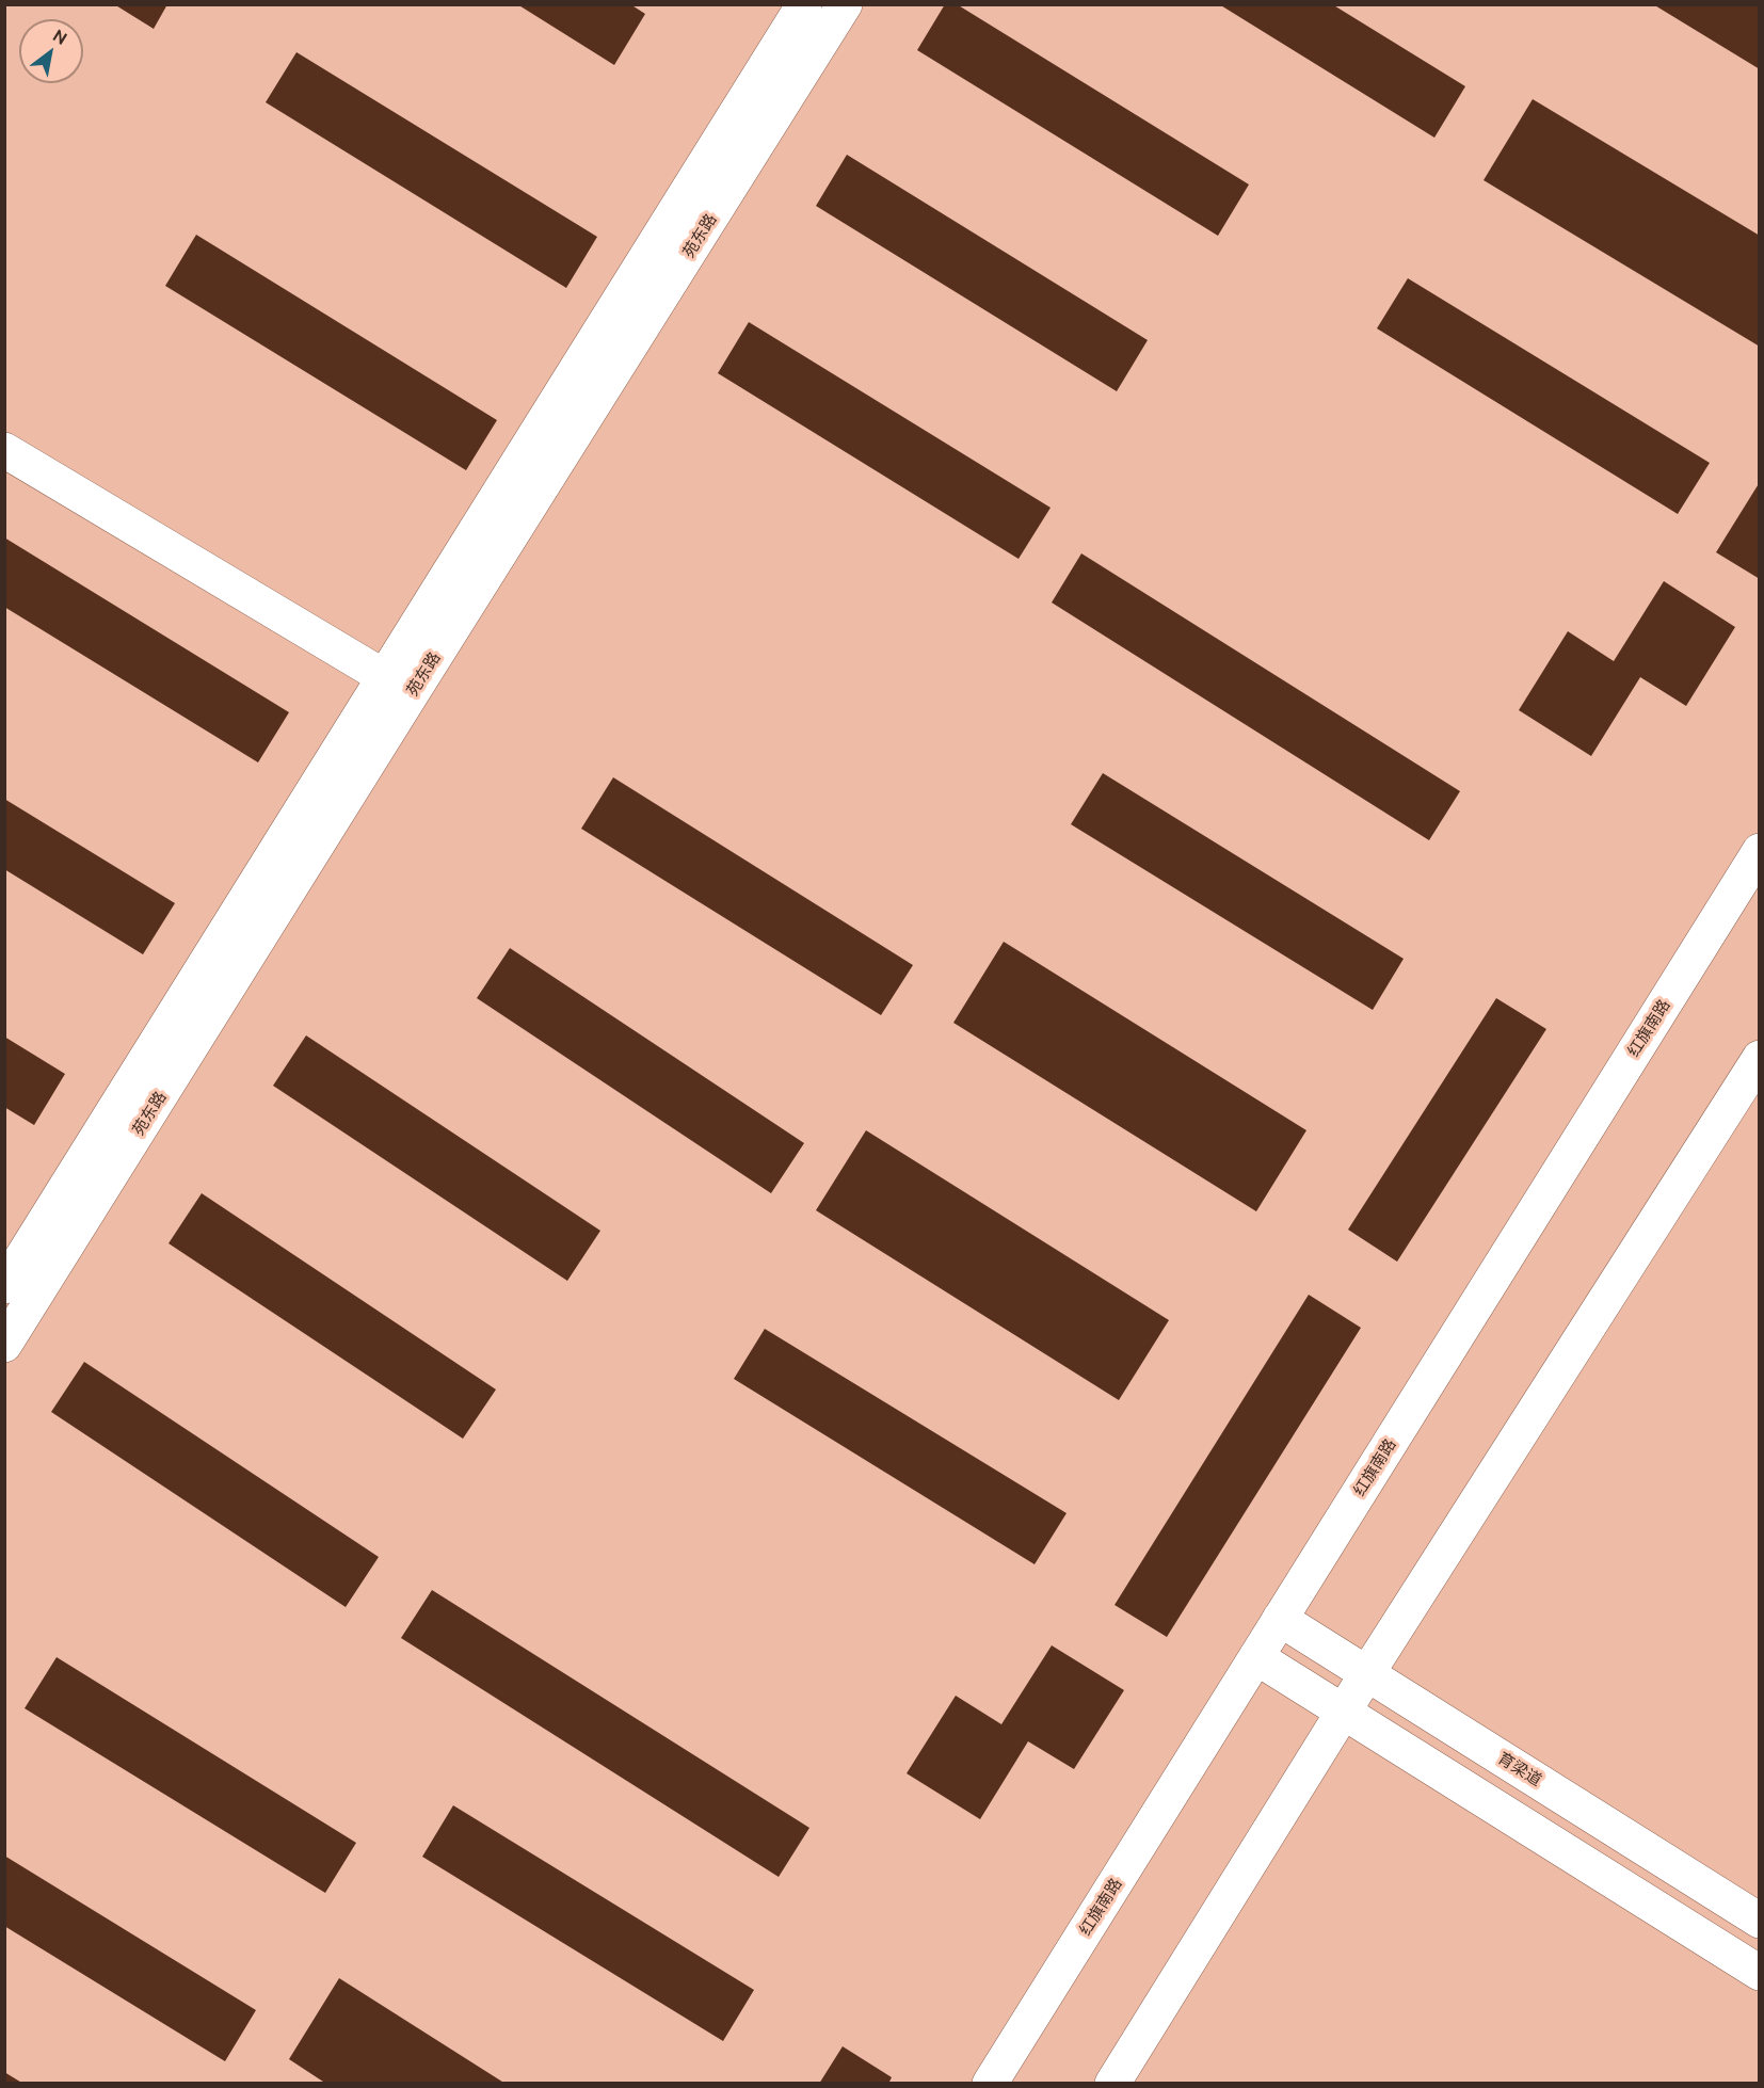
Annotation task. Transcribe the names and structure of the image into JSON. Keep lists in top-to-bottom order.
{
  "streets": {
    "street": ["苑东路", "红旗南路", "育梁道"]
  },
  "crossings": [
    ["红旗南路", "育梁道"]
  ],
  "north": "top right"
}
